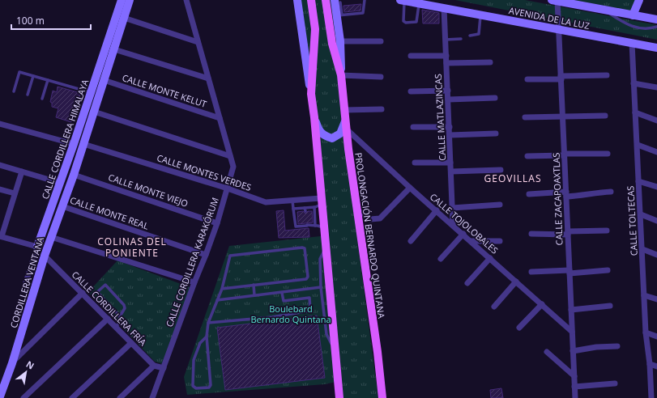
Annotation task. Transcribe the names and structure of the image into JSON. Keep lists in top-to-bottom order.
{
  "streets": {
    "main road": ["PROLONGACIÓN BERNARDO QUINTANA"],
    "street": [
      "AVENIDA DE LA LUZ",
      "CALLE MONTE KELUT",
      "CALLE MATLAZINCAS",
      "CALLE CORDILLERA HIMALAYA",
      "CALLE MONTES VERDES",
      "CALLE MONTE VIEJO",
      "CALLE ZACAPOAXTLAS",
      "CALLE MONTE REAL",
      "CALLE TOLTECAS",
      "CALLE TOJOLOBALES",
      "CALLE CORDILLERA KARAKÓRUM",
      "CORDILLERA VENTANA",
      "CALLE CORDILLERA FRÍA"
    ]
  },
  "crossings": [
    ["AVENIDA DE LA LUZ", "CALLE MATLAZINCAS"],
    ["AVENIDA DE LA LUZ", "CALLE ZACAPOAXTLAS"],
    ["AVENIDA DE LA LUZ", "CALLE TOLTECAS"],
    ["CALLE MONTE KELUT", "CALLE CORDILLERA HIMALAYA"],
    ["CALLE MONTE KELUT", "CALLE CORDILLERA KARAKÓRUM"],
    ["CALLE MATLAZINCAS", "CALLE TOJOLOBALES"],
    ["CALLE CORDILLERA HIMALAYA", "CALLE MONTES VERDES"],
    ["CALLE CORDILLERA HIMALAYA", "CALLE MONTE VIEJO"],
    ["CALLE CORDILLERA HIMALAYA", "CORDILLERA VENTANA"],
    ["CALLE MONTES VERDES", "CALLE CORDILLERA KARAKÓRUM"],
    ["CALLE MONTE VIEJO", "CALLE CORDILLERA KARAKÓRUM"],
    ["CALLE MONTE VIEJO", "CORDILLERA VENTANA"],
    ["CALLE ZACAPOAXTLAS", "CALLE TOJOLOBALES"],
    ["CALLE MONTE REAL", "CALLE CORDILLERA KARAKÓRUM"],
    ["CALLE MONTE REAL", "CORDILLERA VENTANA"],
    ["CALLE TOJOLOBALES", "PROLONGACIÓN BERNARDO QUINTANA"],
    ["CORDILLERA VENTANA", "CALLE CORDILLERA FRÍA"]
  ],
  "districts": ["GEOVILLAS", "COLINAS DEL PONIENTE"],
  "parks": ["Boulebard Bernardo Quintana"],
  "scale_bar": "100 m",
  "north": "top right"
}
